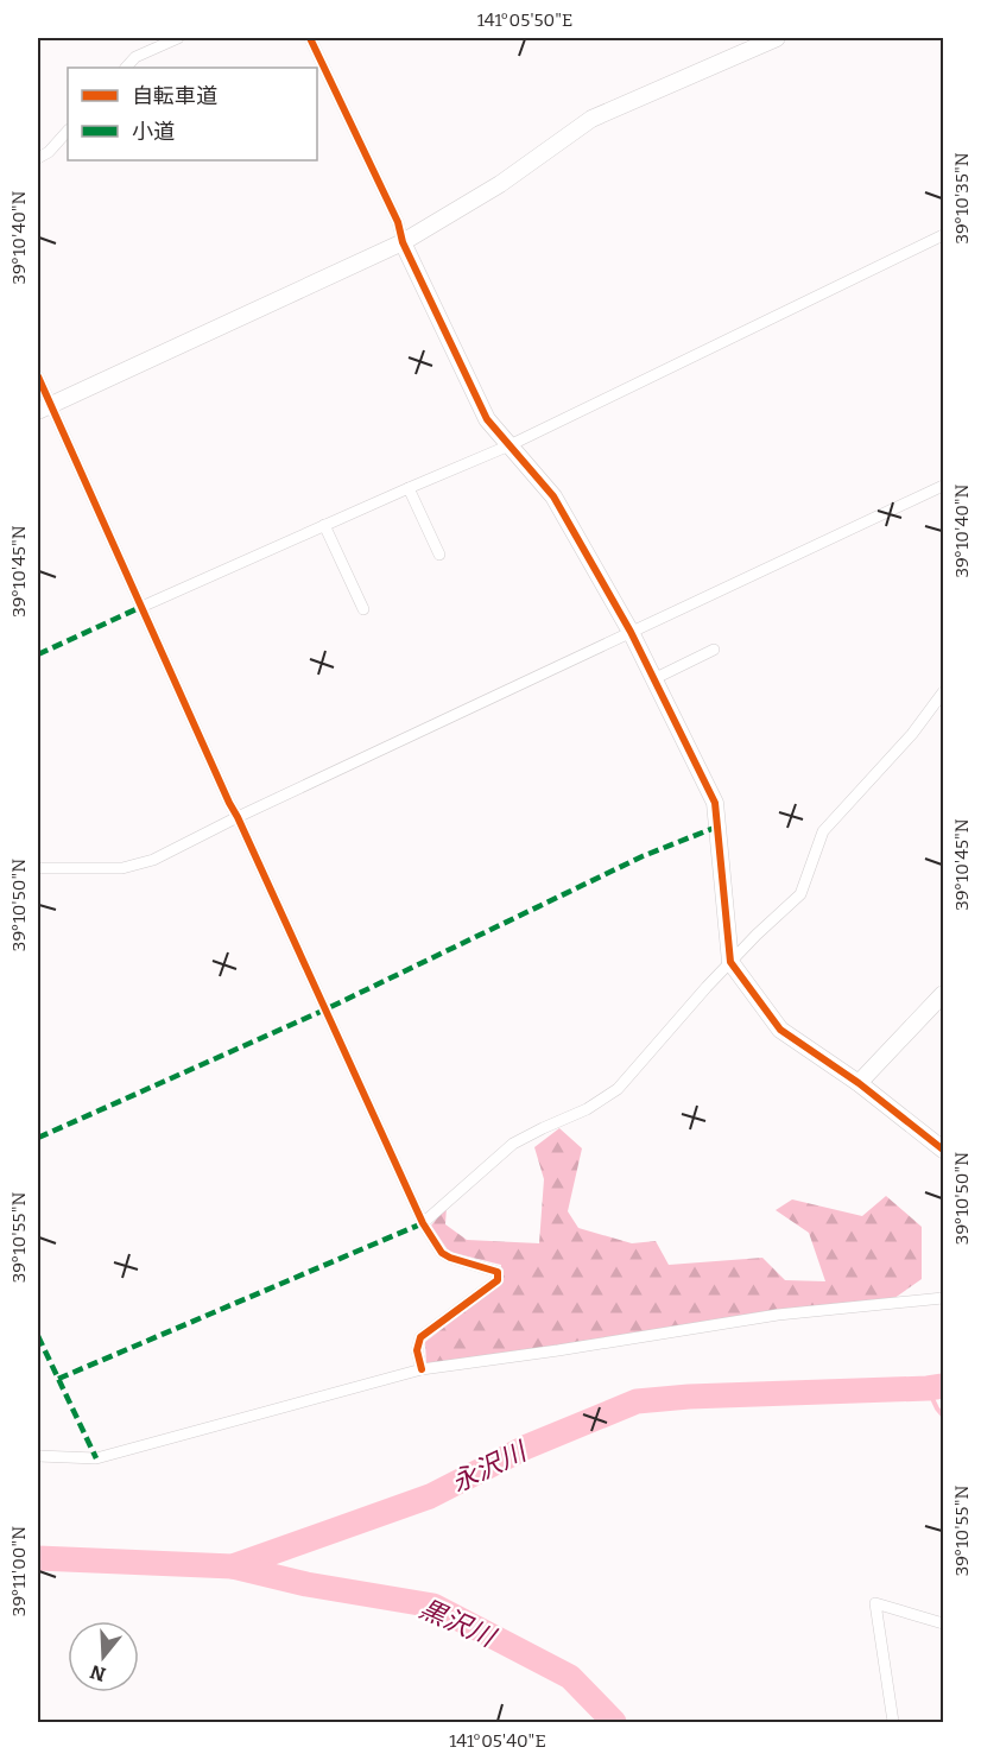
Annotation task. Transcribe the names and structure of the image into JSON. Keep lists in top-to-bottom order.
{
  "water": ["永沢川", "黒沢川"],
  "legend": ["自転車道", "小道"],
  "north": "bottom",
  "coordinates": [
    "141°05'50\"E",
    "39°10'35\"N",
    "39°10'40\"N",
    "39°10'45\"N",
    "39°10'50\"N",
    "39°10'55\"N",
    "39°11'00\"N",
    "141°05'40\"E"
  ]
}
